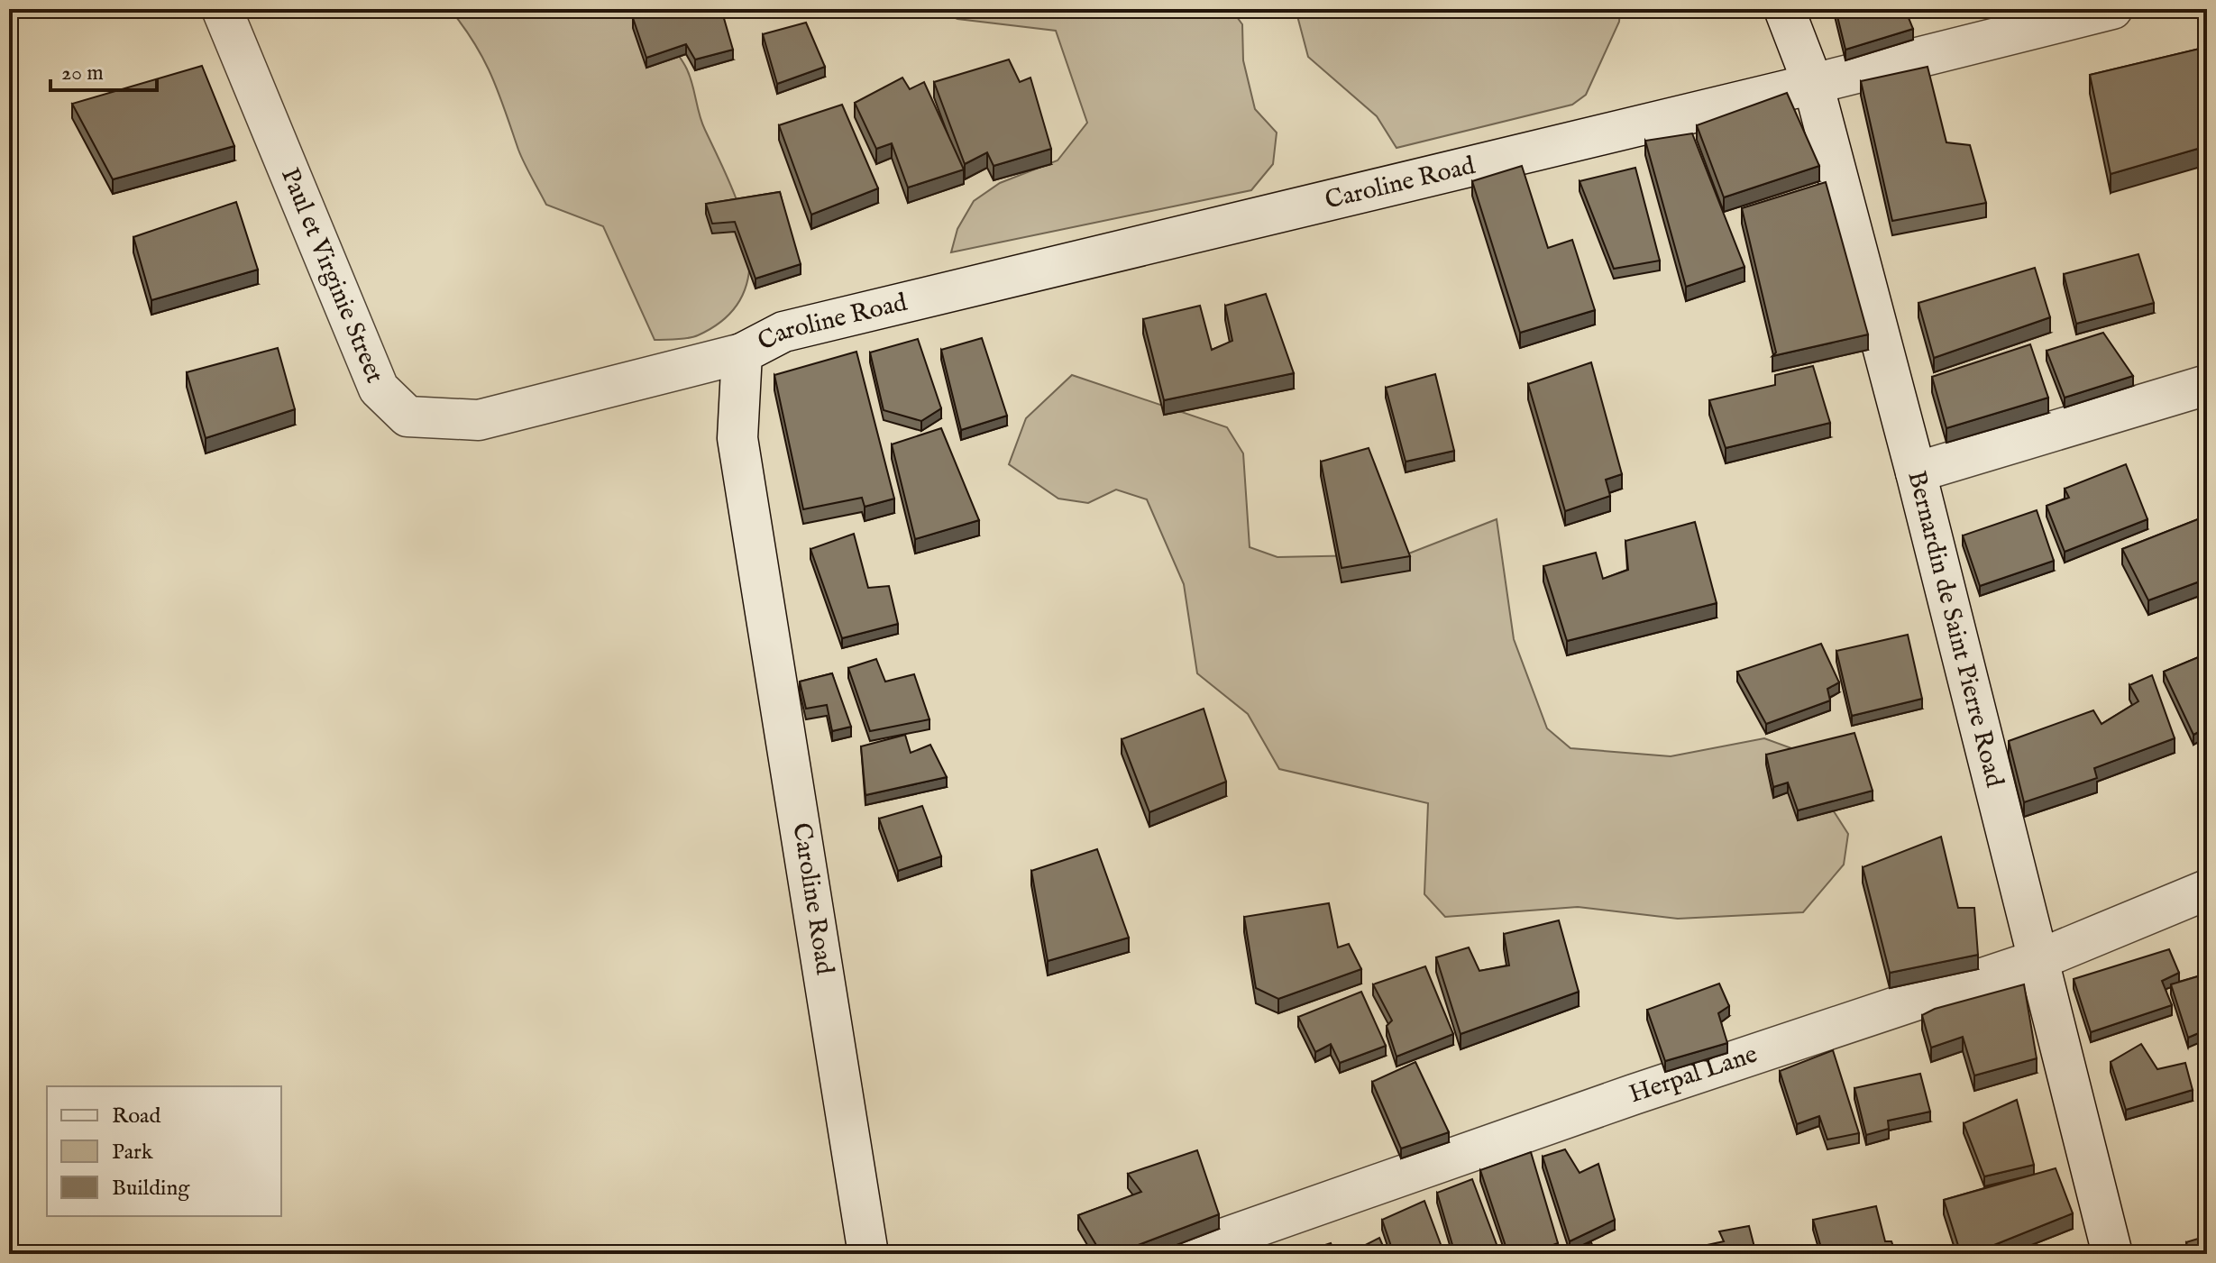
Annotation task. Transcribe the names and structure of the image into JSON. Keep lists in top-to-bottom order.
{
  "streets": {
    "main road": [
      "Caroline Road",
      "Paul et Virginie Street",
      "Bernardin de Saint Pierre Road",
      "Herpal Lane"
    ]
  },
  "crossings": [
    ["Caroline Road", "Paul et Virginie Street"],
    ["Caroline Road", "Bernardin de Saint Pierre Road"],
    ["Bernardin de Saint Pierre Road", "Herpal Lane"]
  ],
  "legend": ["Road", "Park", "Building"],
  "scale_bar": "20 m"
}
